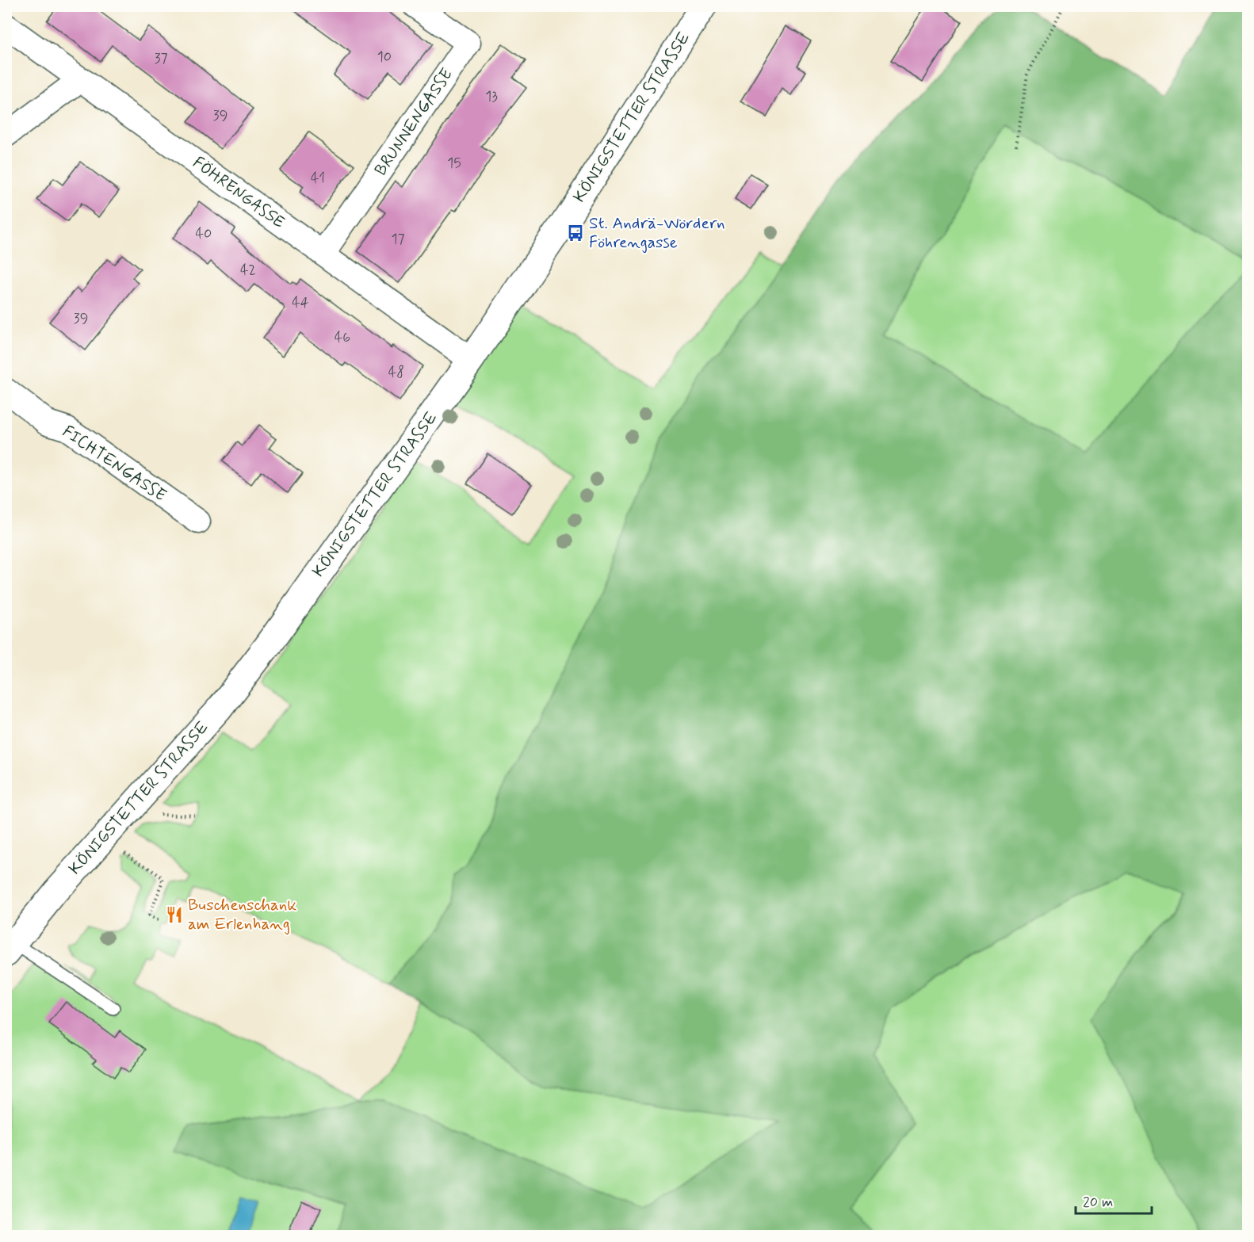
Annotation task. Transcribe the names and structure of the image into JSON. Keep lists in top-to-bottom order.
{
  "streets": {
    "main road": ["KÖNIGSTETTER STRASSE"],
    "street": ["BRUNNENGASSE", "FÖHRENGASSE", "FICHTENGASSE"]
  },
  "crossings": [
    ["KÖNIGSTETTER STRASSE", "FÖHRENGASSE"],
    ["BRUNNENGASSE", "FÖHRENGASSE"]
  ],
  "places": {
    "bus stop": ["St. Andrä-Wördern Föhrengasse"],
    "restaurant": ["Buschenschank am Erlenhang"]
  },
  "house_numbers": [
    "10",
    "37",
    "13",
    "39",
    "15",
    "41",
    "40",
    "17",
    "42",
    "44",
    "39",
    "46",
    "48"
  ],
  "scale_bar": "20 m"
}
